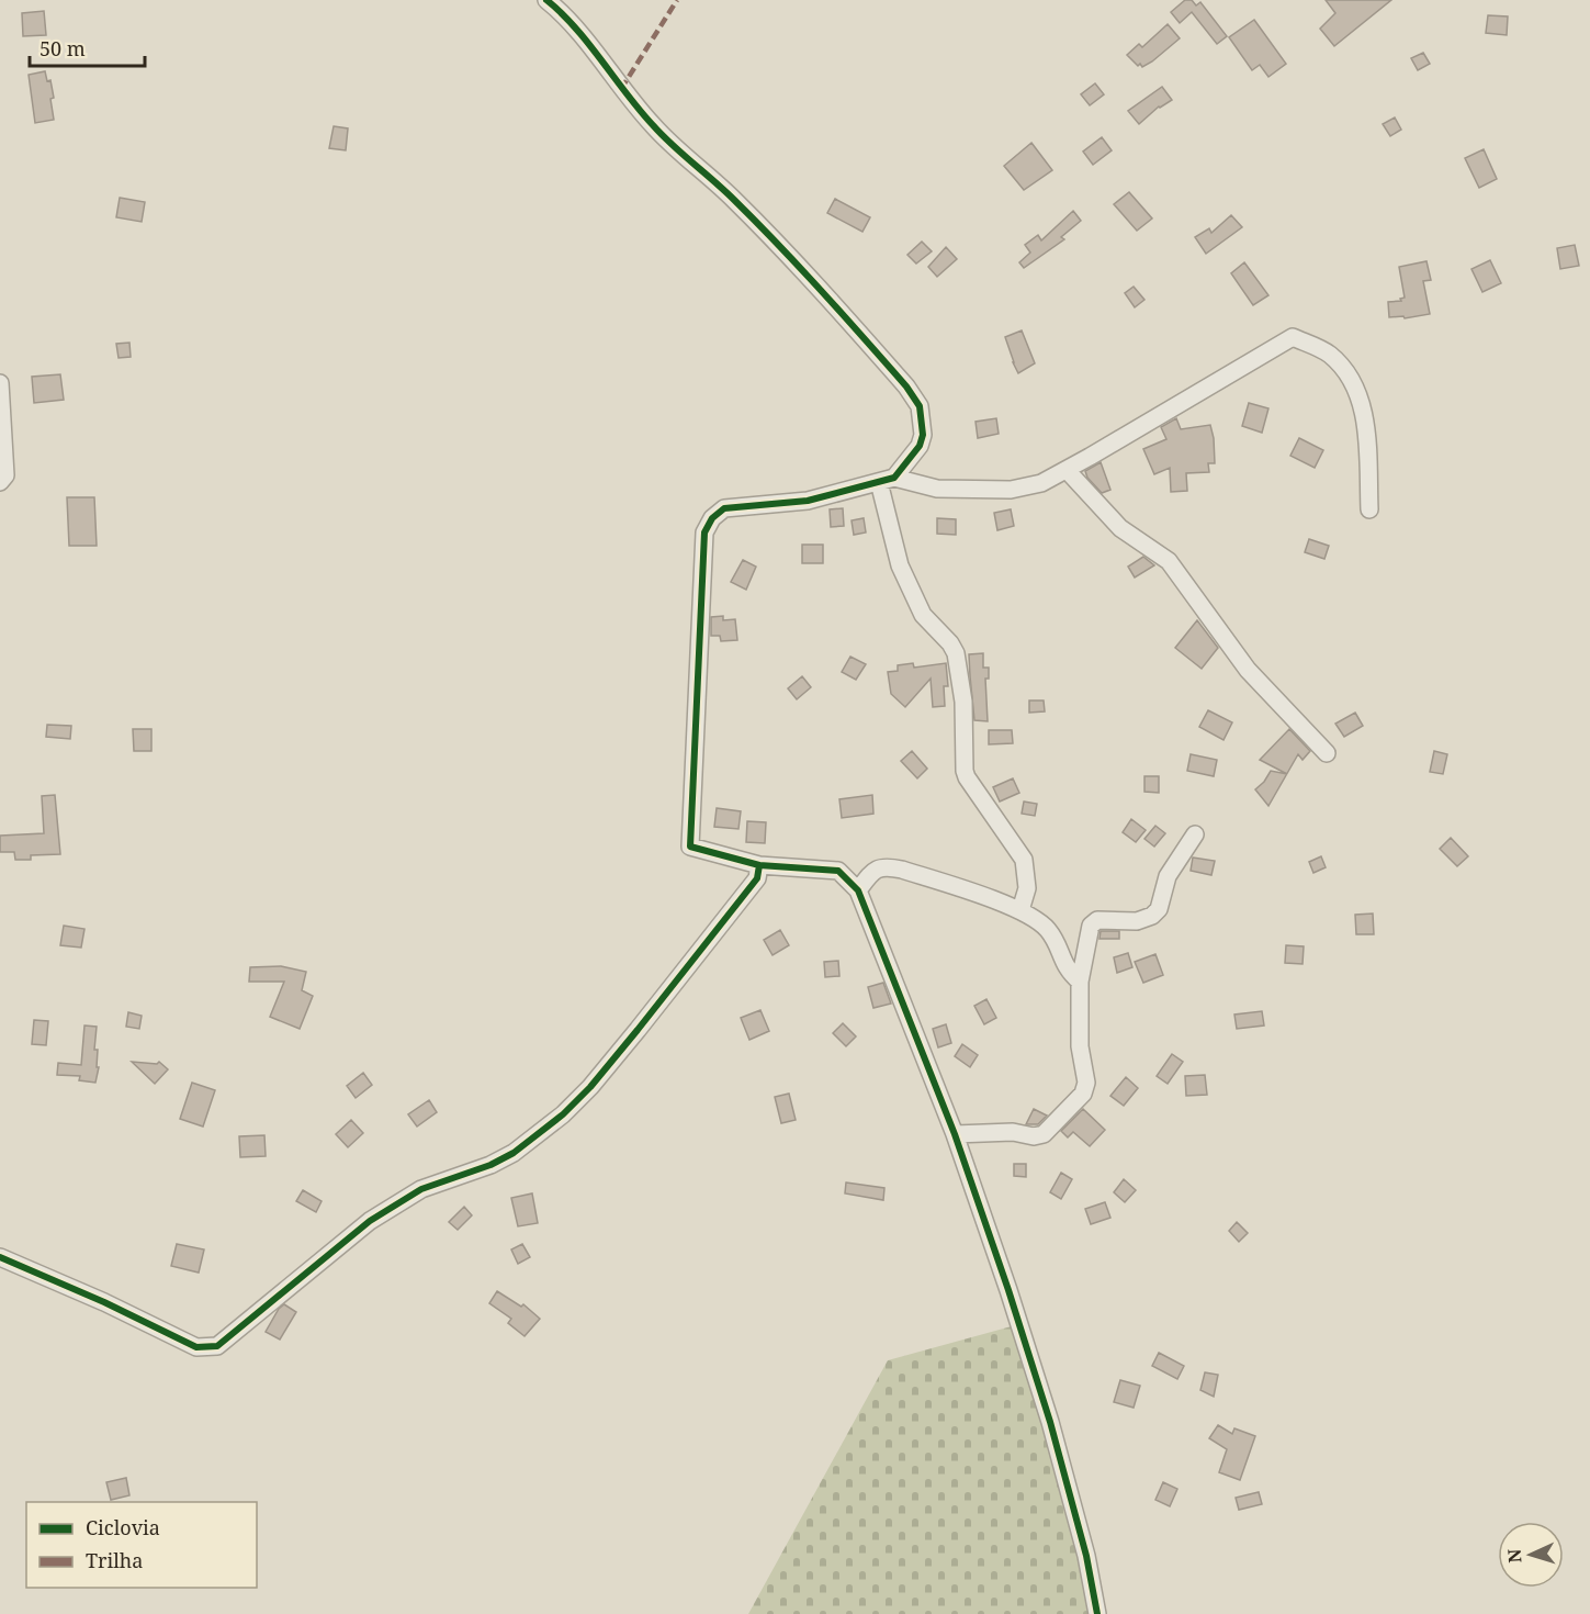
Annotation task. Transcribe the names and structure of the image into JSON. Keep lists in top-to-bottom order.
{
  "legend": ["Ciclovia", "Trilha"],
  "scale_bar": "50 m",
  "north": "left"
}
